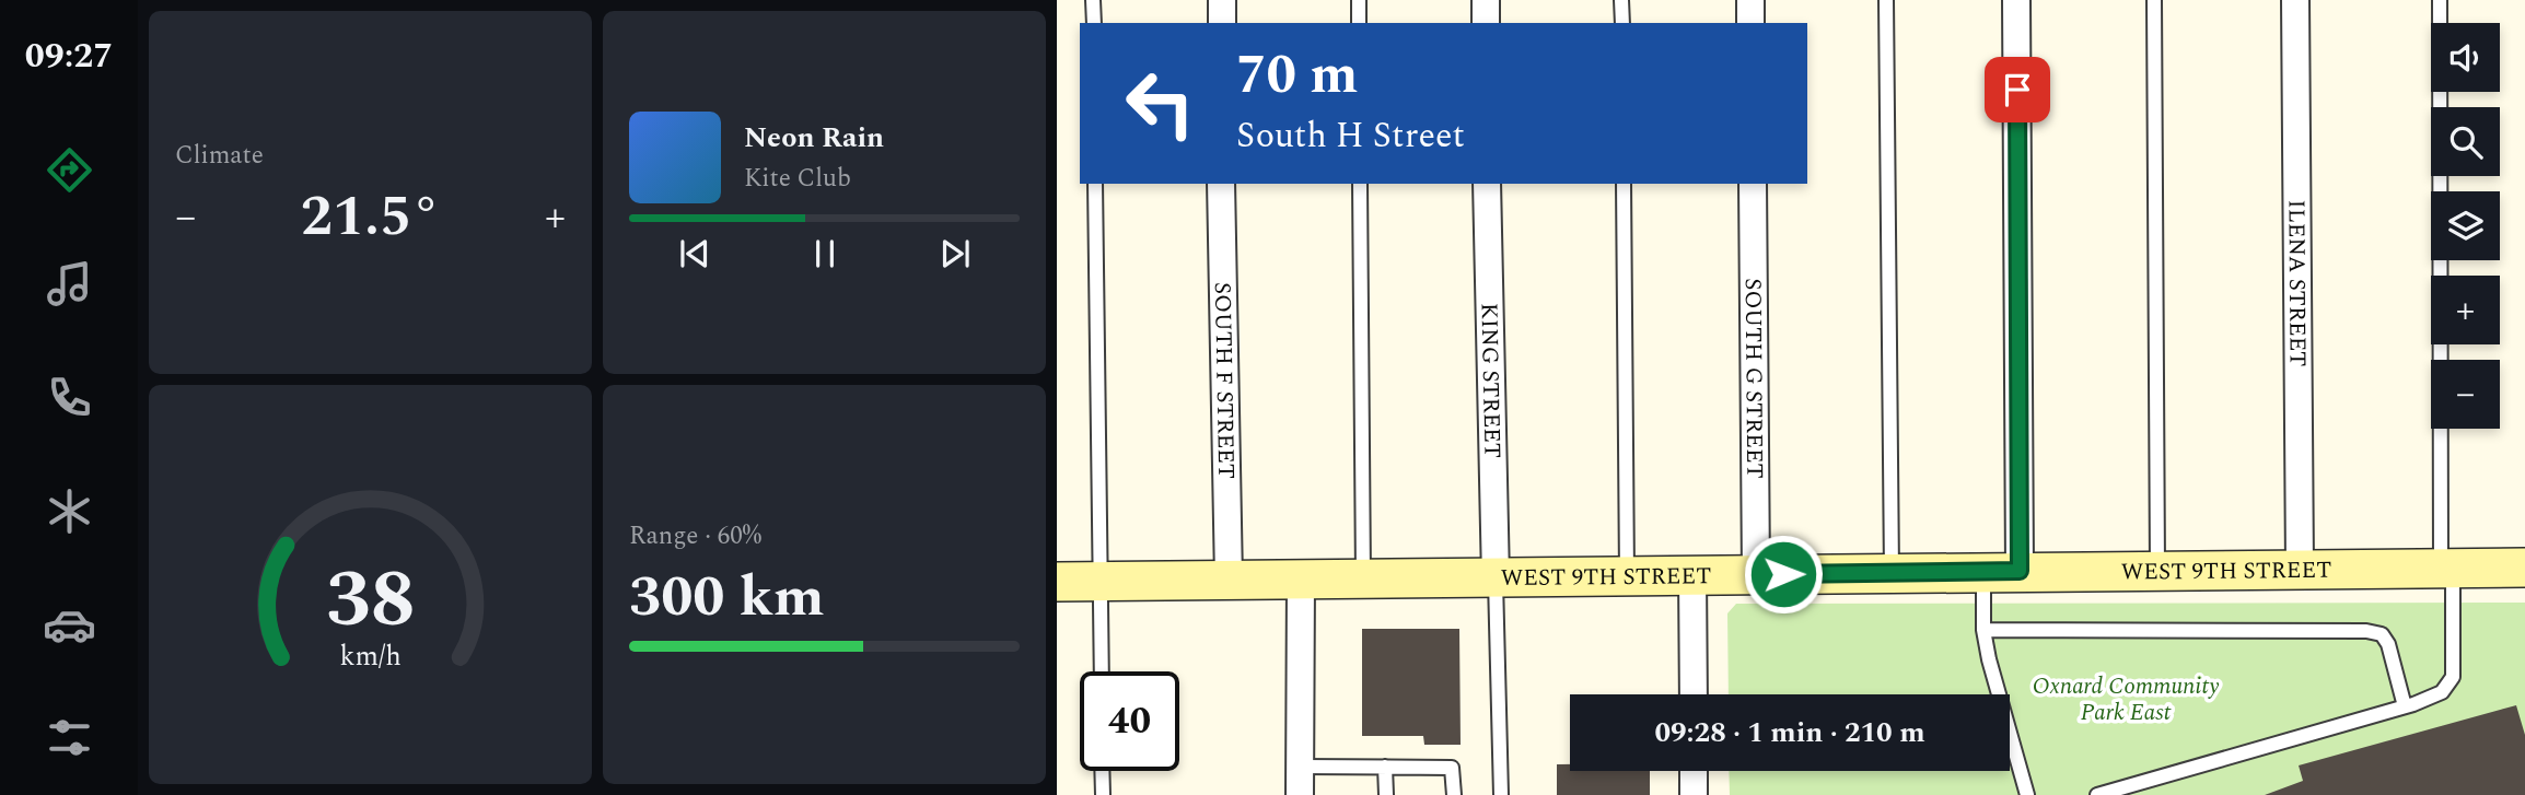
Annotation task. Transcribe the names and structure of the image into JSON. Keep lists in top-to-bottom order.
{
  "streets": {
    "street": [
      "ILENA STREET",
      "SOUTH G STREET",
      "SOUTH F STREET",
      "KING STREET",
      "WEST 9TH STREET"
    ]
  },
  "crossings": [
    ["ILENA STREET", "WEST 9TH STREET"],
    ["SOUTH G STREET", "WEST 9TH STREET"],
    ["SOUTH F STREET", "WEST 9TH STREET"],
    ["KING STREET", "WEST 9TH STREET"]
  ],
  "parks": ["Oxnard Community Park East"],
  "page": {
    "tabs": "09:27",
    "tile": [
      "Climate",
      ["Range · 60%", "300 km"]
    ],
    "map_buttons": ["+", "−"],
    "turn": ["70 m", "South H Street"],
    "song": ["Neon Rain", "Kite Club"],
    "heat": ["−", "21.5°", "+"],
    "limit": "40",
    "trip": "09:28 · 1 min · 210 m",
    "gauge": ["38", "km/h"]
  }
}
